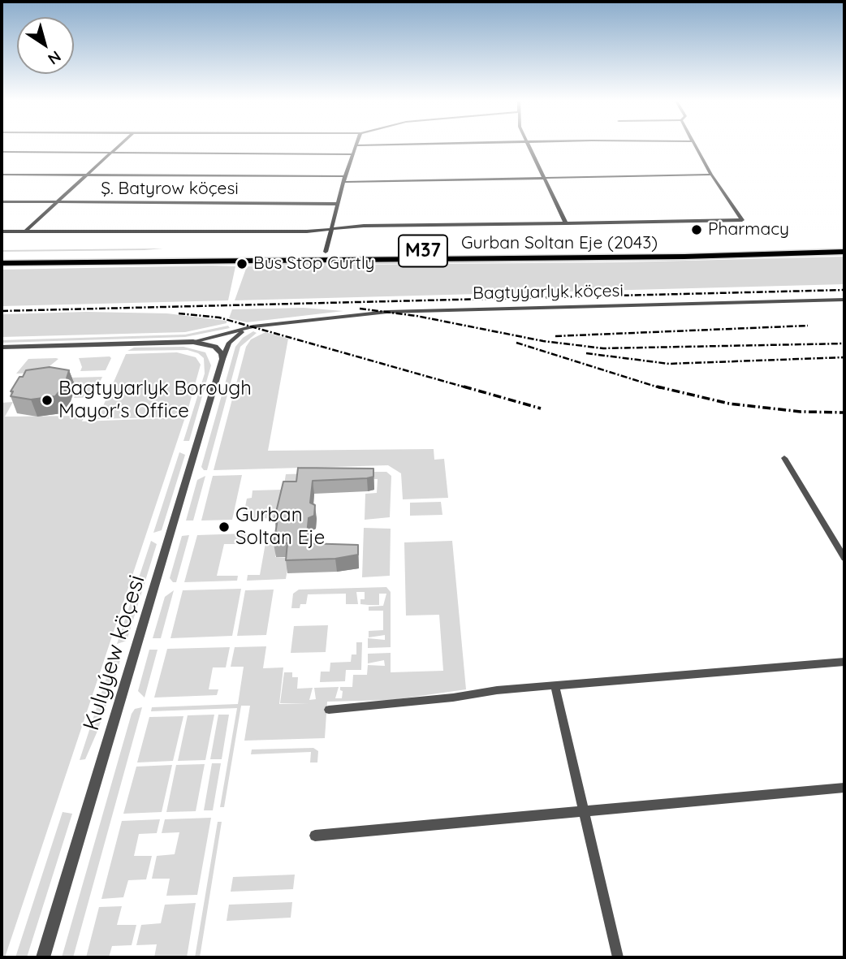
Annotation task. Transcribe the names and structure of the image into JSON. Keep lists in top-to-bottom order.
{
  "streets": {
    "highway": ["Gurban Soltan Eje (2043)", "M37"],
    "street": ["Ş. Batyrow köçesi", "Bagtyýarlyk köçesi", "Kulyýew köçesi"]
  },
  "places": [
    "Pharmacy",
    "Bus Stop Gurtly",
    "Bagtyyarlyk Borough Mayor's Office",
    "Gurban Soltan Eje"
  ],
  "north": "bottom right"
}
